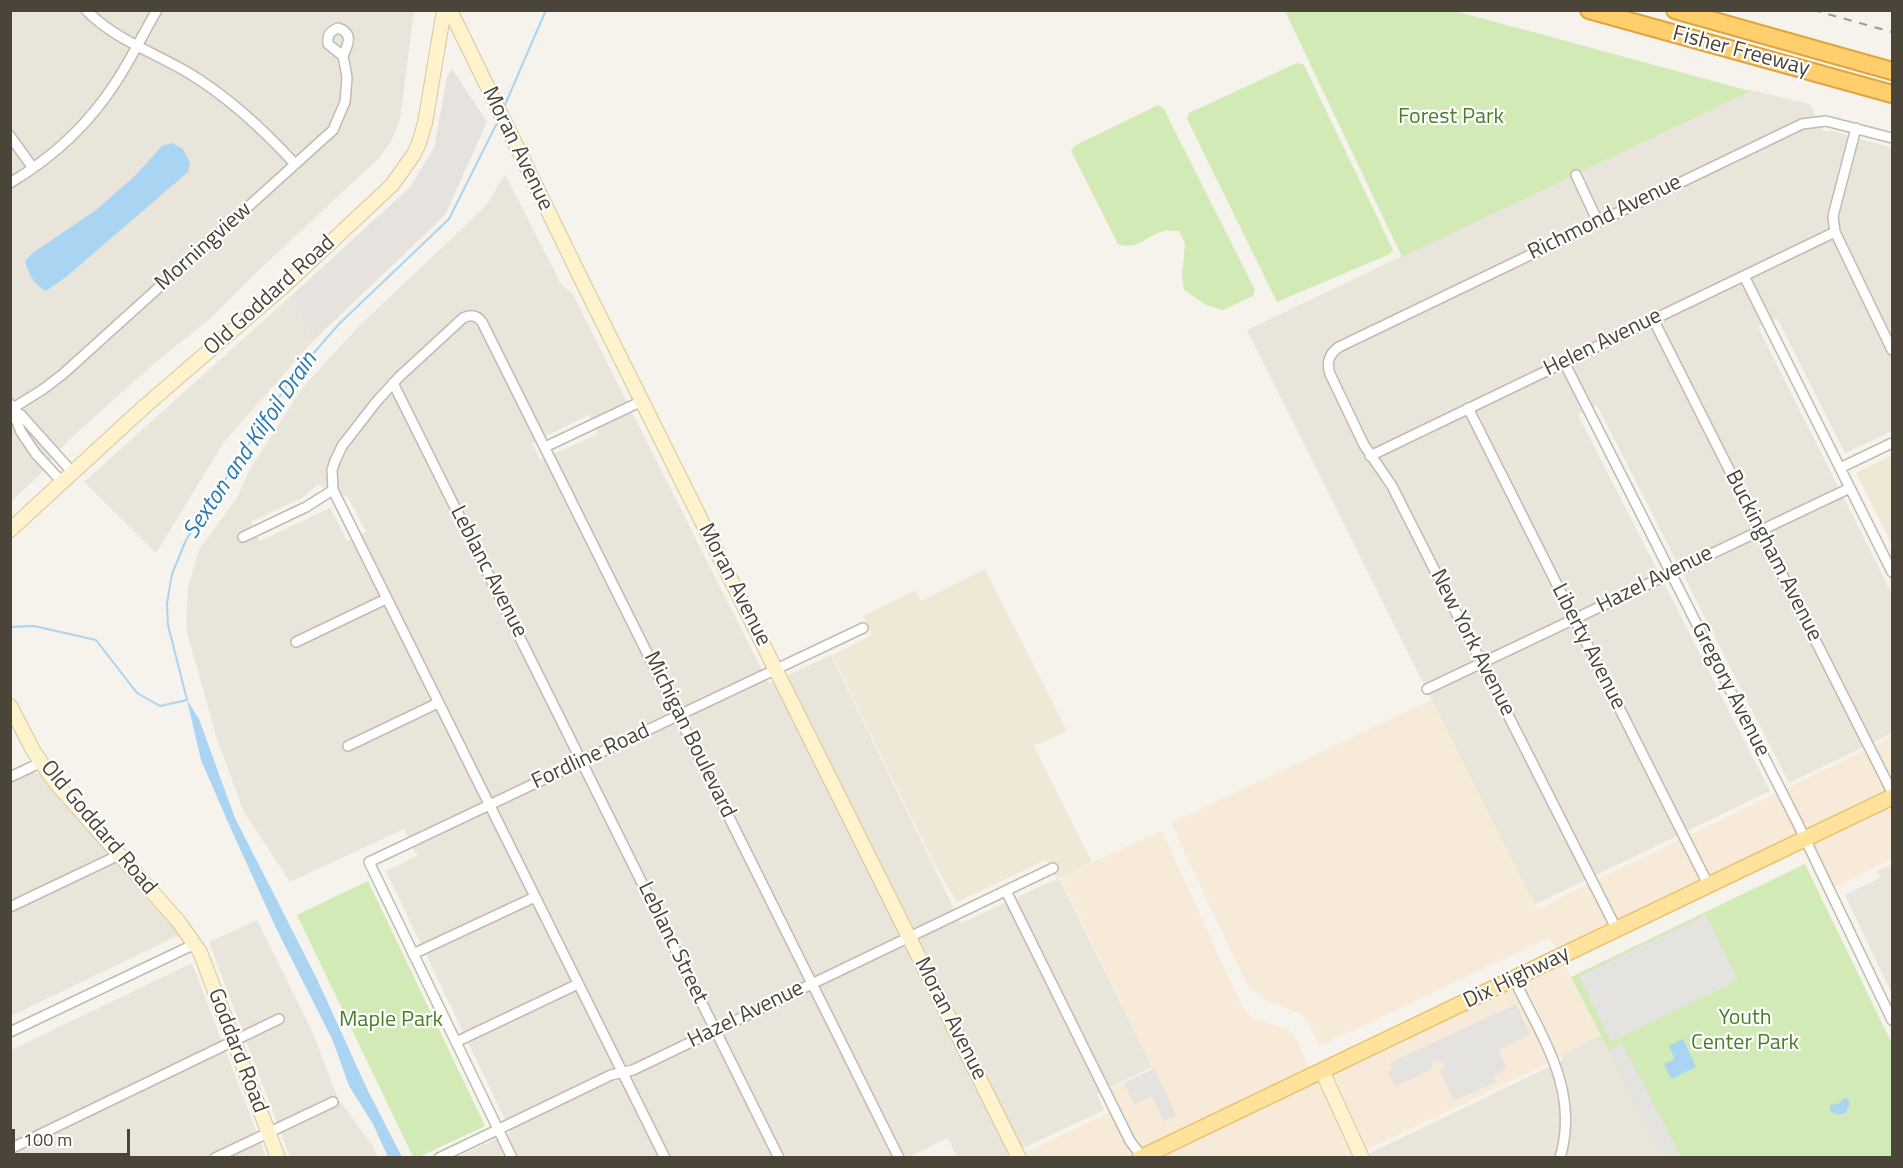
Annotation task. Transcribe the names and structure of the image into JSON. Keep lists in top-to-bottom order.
{
  "streets": {
    "highway": ["Fisher Freeway"],
    "main road": ["Dix Highway"],
    "street": [
      "Moran Avenue",
      "Richmond Avenue",
      "Morningview",
      "Old Goddard Road",
      "Helen Avenue",
      "Buckingham Avenue",
      "Leblanc Avenue",
      "Hazel Avenue",
      "New York Avenue",
      "Liberty Avenue",
      "Gregory Avenue",
      "Michigan Boulevard",
      "Fordline Road",
      "Leblanc Street",
      "Goddard Road"
    ]
  },
  "crossings": [
    ["Moran Avenue", "Hazel Avenue"],
    ["Moran Avenue", "Fordline Road"],
    ["Richmond Avenue", "New York Avenue"],
    ["Old Goddard Road", "Goddard Road"],
    ["Helen Avenue", "Buckingham Avenue"],
    ["Helen Avenue", "New York Avenue"],
    ["Helen Avenue", "Liberty Avenue"],
    ["Helen Avenue", "Gregory Avenue"],
    ["Buckingham Avenue", "Hazel Avenue"],
    ["Leblanc Avenue", "Michigan Boulevard"],
    ["Leblanc Avenue", "Fordline Road"],
    ["Leblanc Avenue", "Leblanc Street"],
    ["Hazel Avenue", "New York Avenue"],
    ["Hazel Avenue", "Liberty Avenue"],
    ["Hazel Avenue", "Gregory Avenue"],
    ["Hazel Avenue", "Michigan Boulevard"],
    ["Hazel Avenue", "Leblanc Street"],
    ["New York Avenue", "Dix Highway"],
    ["Liberty Avenue", "Dix Highway"],
    ["Gregory Avenue", "Dix Highway"],
    ["Michigan Boulevard", "Fordline Road"],
    ["Fordline Road", "Leblanc Street"]
  ],
  "water": ["Sexton and Kilfoil Drain"],
  "parks": ["Forest Park", "Youth Center Park", "Maple Park"],
  "scale_bar": "100 m"
}
